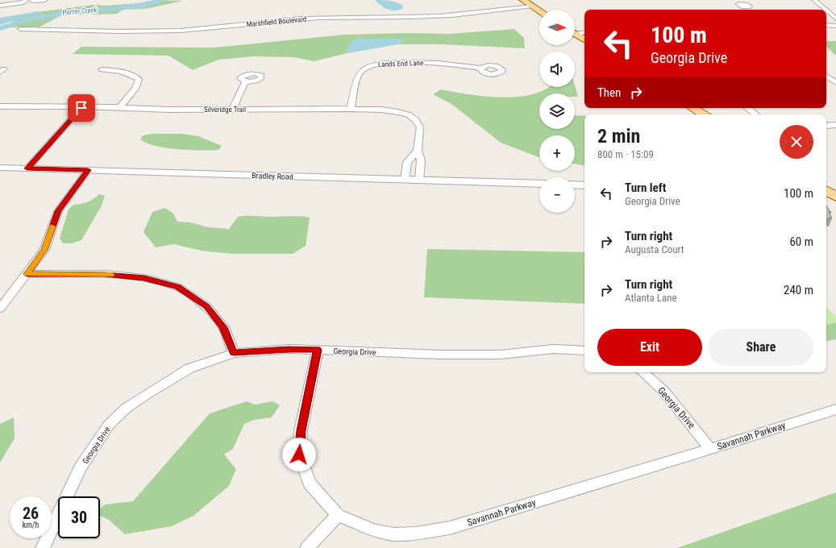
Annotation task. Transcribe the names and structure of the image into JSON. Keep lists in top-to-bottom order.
{
  "streets": {
    "street": [
      "Marshfield Boulevard",
      "Lands End Lane",
      "Silveridge Trail",
      "Bradley Road",
      "Georgia Drive",
      "Savannah Parkway"
    ]
  },
  "crossings": [
    ["Lands End Lane", "Silveridge Trail"],
    ["Silveridge Trail", "Bradley Road"],
    ["Georgia Drive", "Savannah Parkway"]
  ],
  "water": ["Porter Creek"],
  "north": "right",
  "page": {
    "map_buttons": ["+", "−"],
    "turn": ["100 m", "Georgia Drive"],
    "then": "Then",
    "heading": ["2 min", "800 m · 15:09"],
    "list": [
      {
        "name": "Turn left",
        "note": "Georgia Drive",
        "value": "100 m"
      },
      {
        "name": "Turn right",
        "note": "Augusta Court",
        "value": "60 m"
      },
      {
        "name": "Turn right",
        "note": "Atlanta Lane",
        "value": "240 m"
      }
    ],
    "buttons": ["Exit", "Share"],
    "speed": "26 km/h",
    "limit": "30"
  }
}
